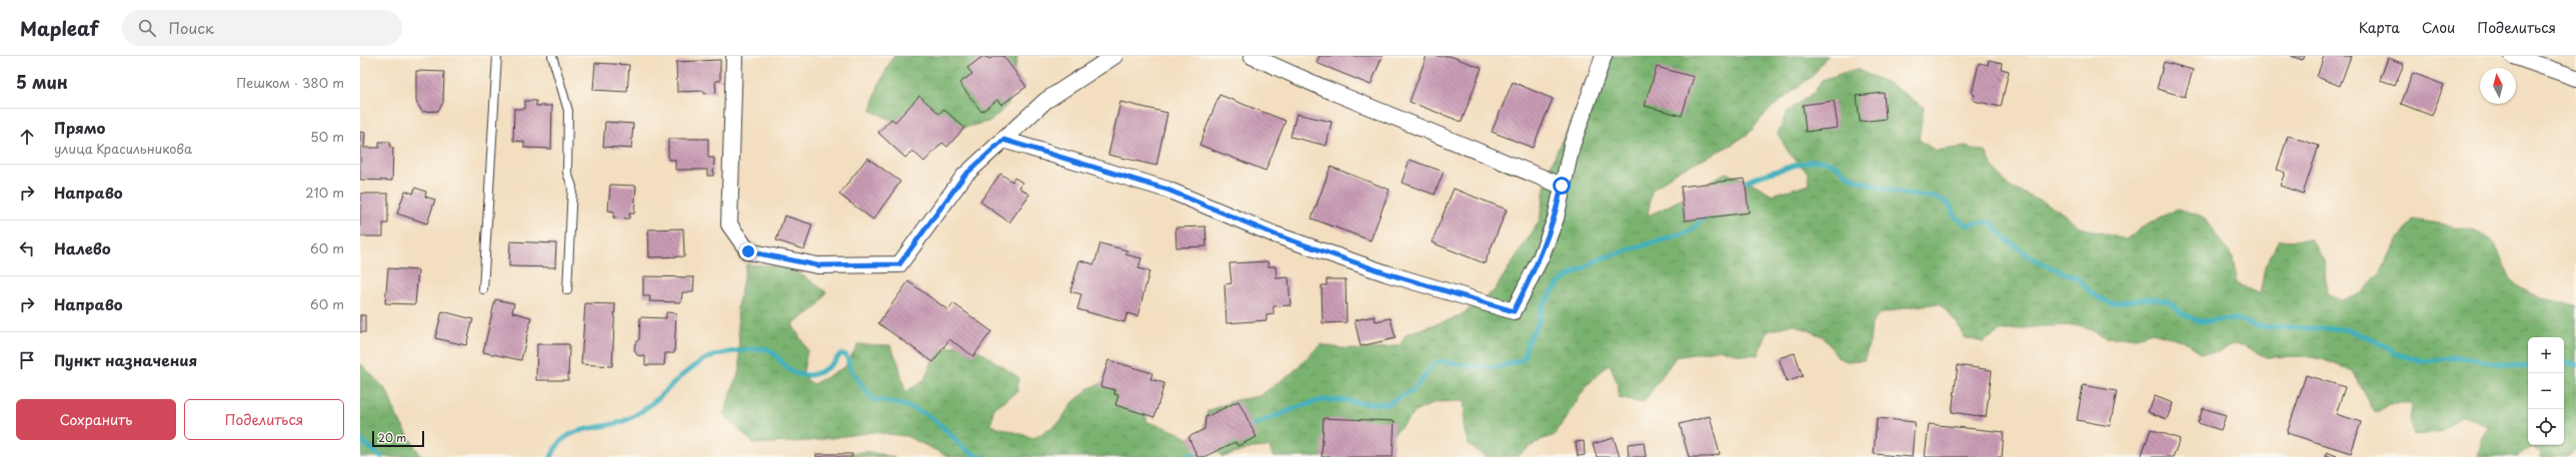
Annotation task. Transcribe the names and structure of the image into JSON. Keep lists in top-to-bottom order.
{
  "scale_bar": "20 m",
  "north": "top",
  "page": {
    "header": "Mapleaf",
    "search": "Поиск",
    "nav": ["Карта", "Слои", "Поделиться"],
    "heading": ["5 мин", "Пешком · 380 m"],
    "list": [
      ["Прямо", "улица Красильникова", "50 m"],
      ["Направо", "210 m"],
      ["Налево", "60 m"],
      ["Направо", "60 m"],
      "Пункт назначения"
    ],
    "map_buttons": ["+", "−"],
    "buttons": ["Сохранить", "Поделиться"],
    "scale": "20 m"
  }
}
